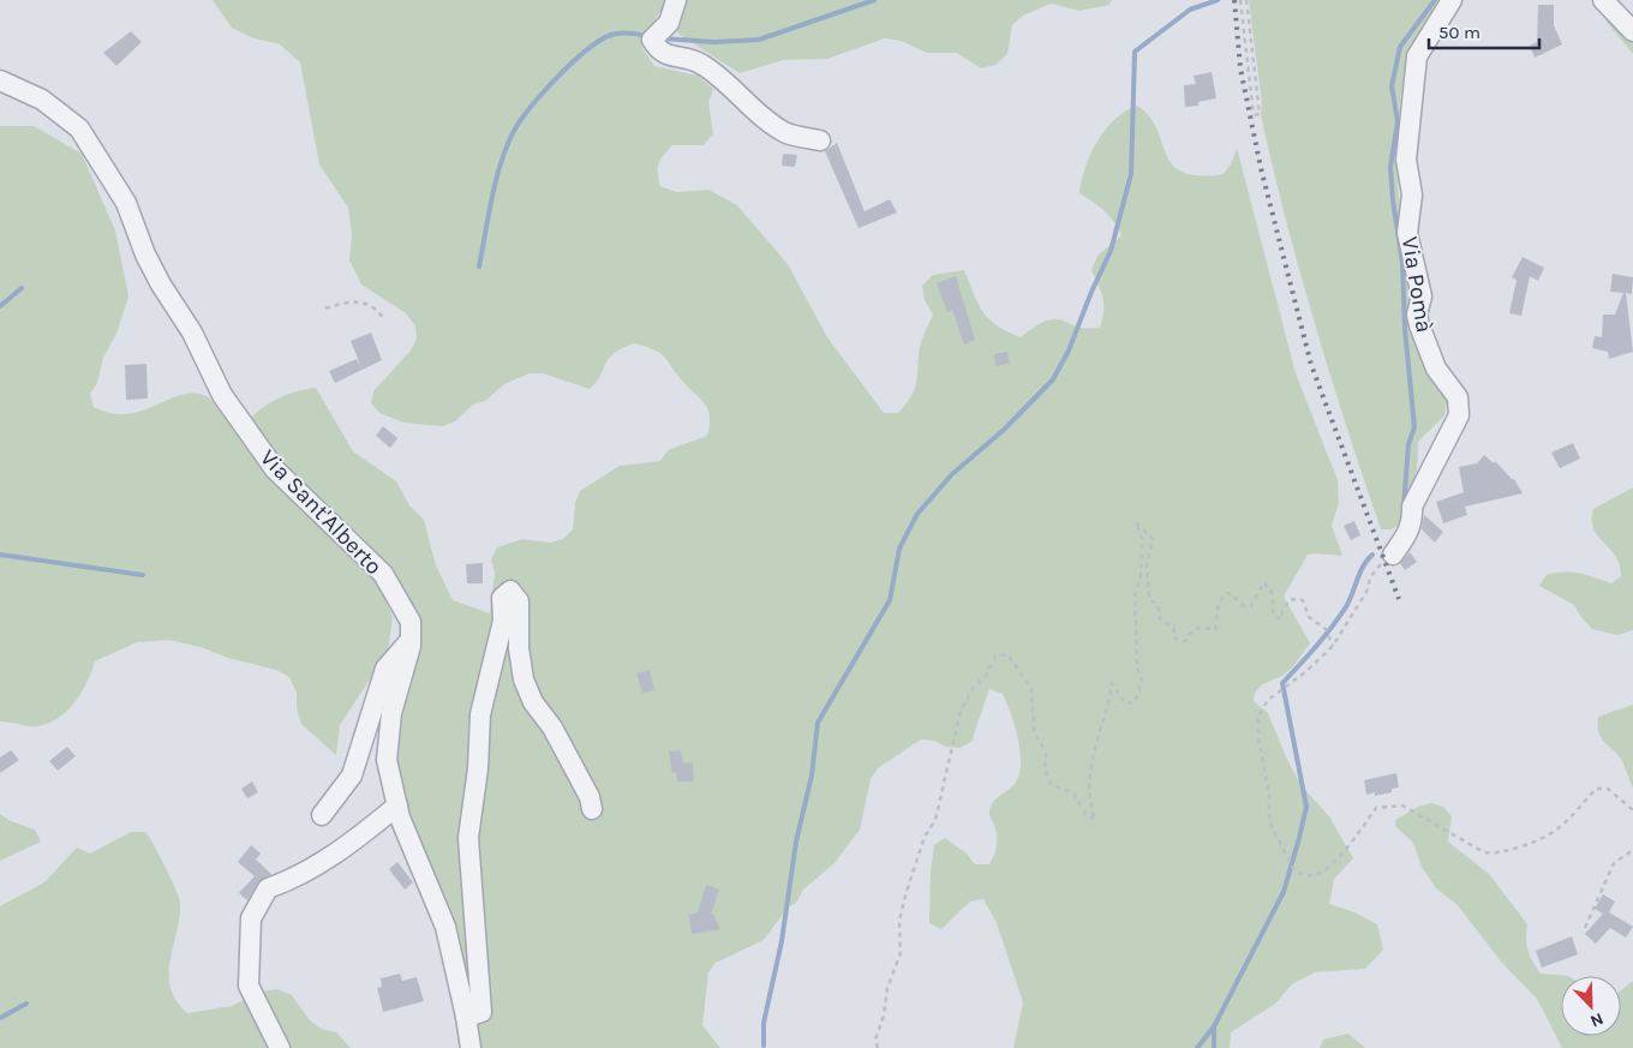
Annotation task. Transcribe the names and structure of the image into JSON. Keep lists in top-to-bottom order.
{
  "streets": {
    "street": ["Via Pomà", "Via Sant'Alberto"]
  },
  "scale_bar": "50 m",
  "north": "bottom right"
}
